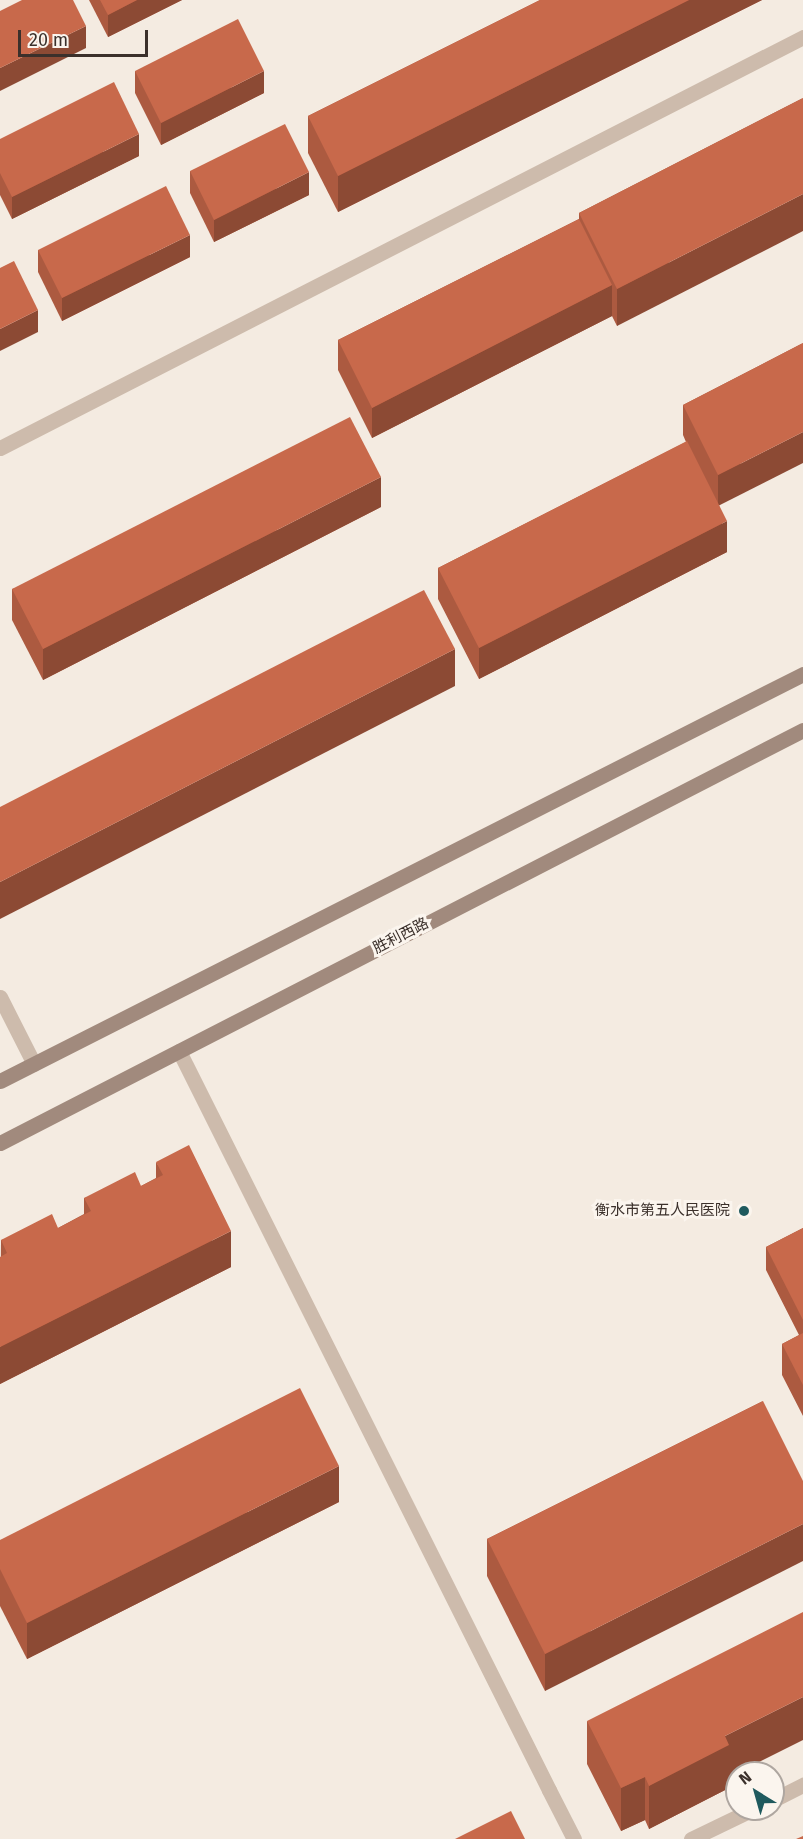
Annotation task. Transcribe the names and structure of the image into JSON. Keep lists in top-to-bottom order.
{
  "streets": {
    "main road": ["胜利西路"]
  },
  "places": ["衡水市第五人民医院"],
  "scale_bar": "20 m",
  "north": "top left"
}
